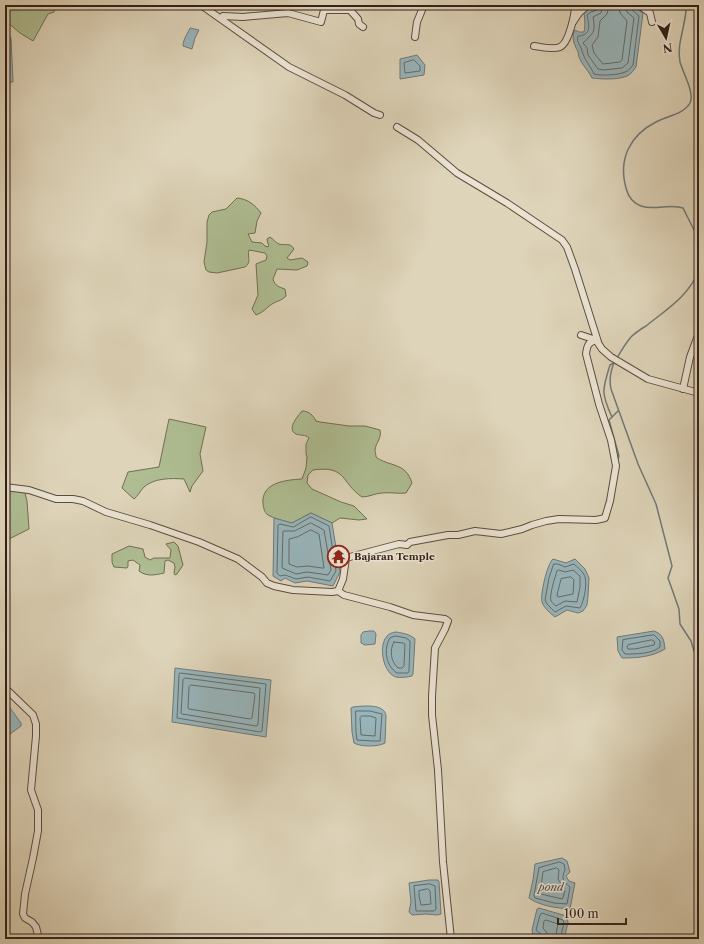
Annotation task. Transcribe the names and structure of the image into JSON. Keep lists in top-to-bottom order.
{
  "water": ["pond"],
  "places": {
    "temple": ["Bajaran Temple"]
  },
  "scale_bar": "100 m",
  "north": "bottom"
}
